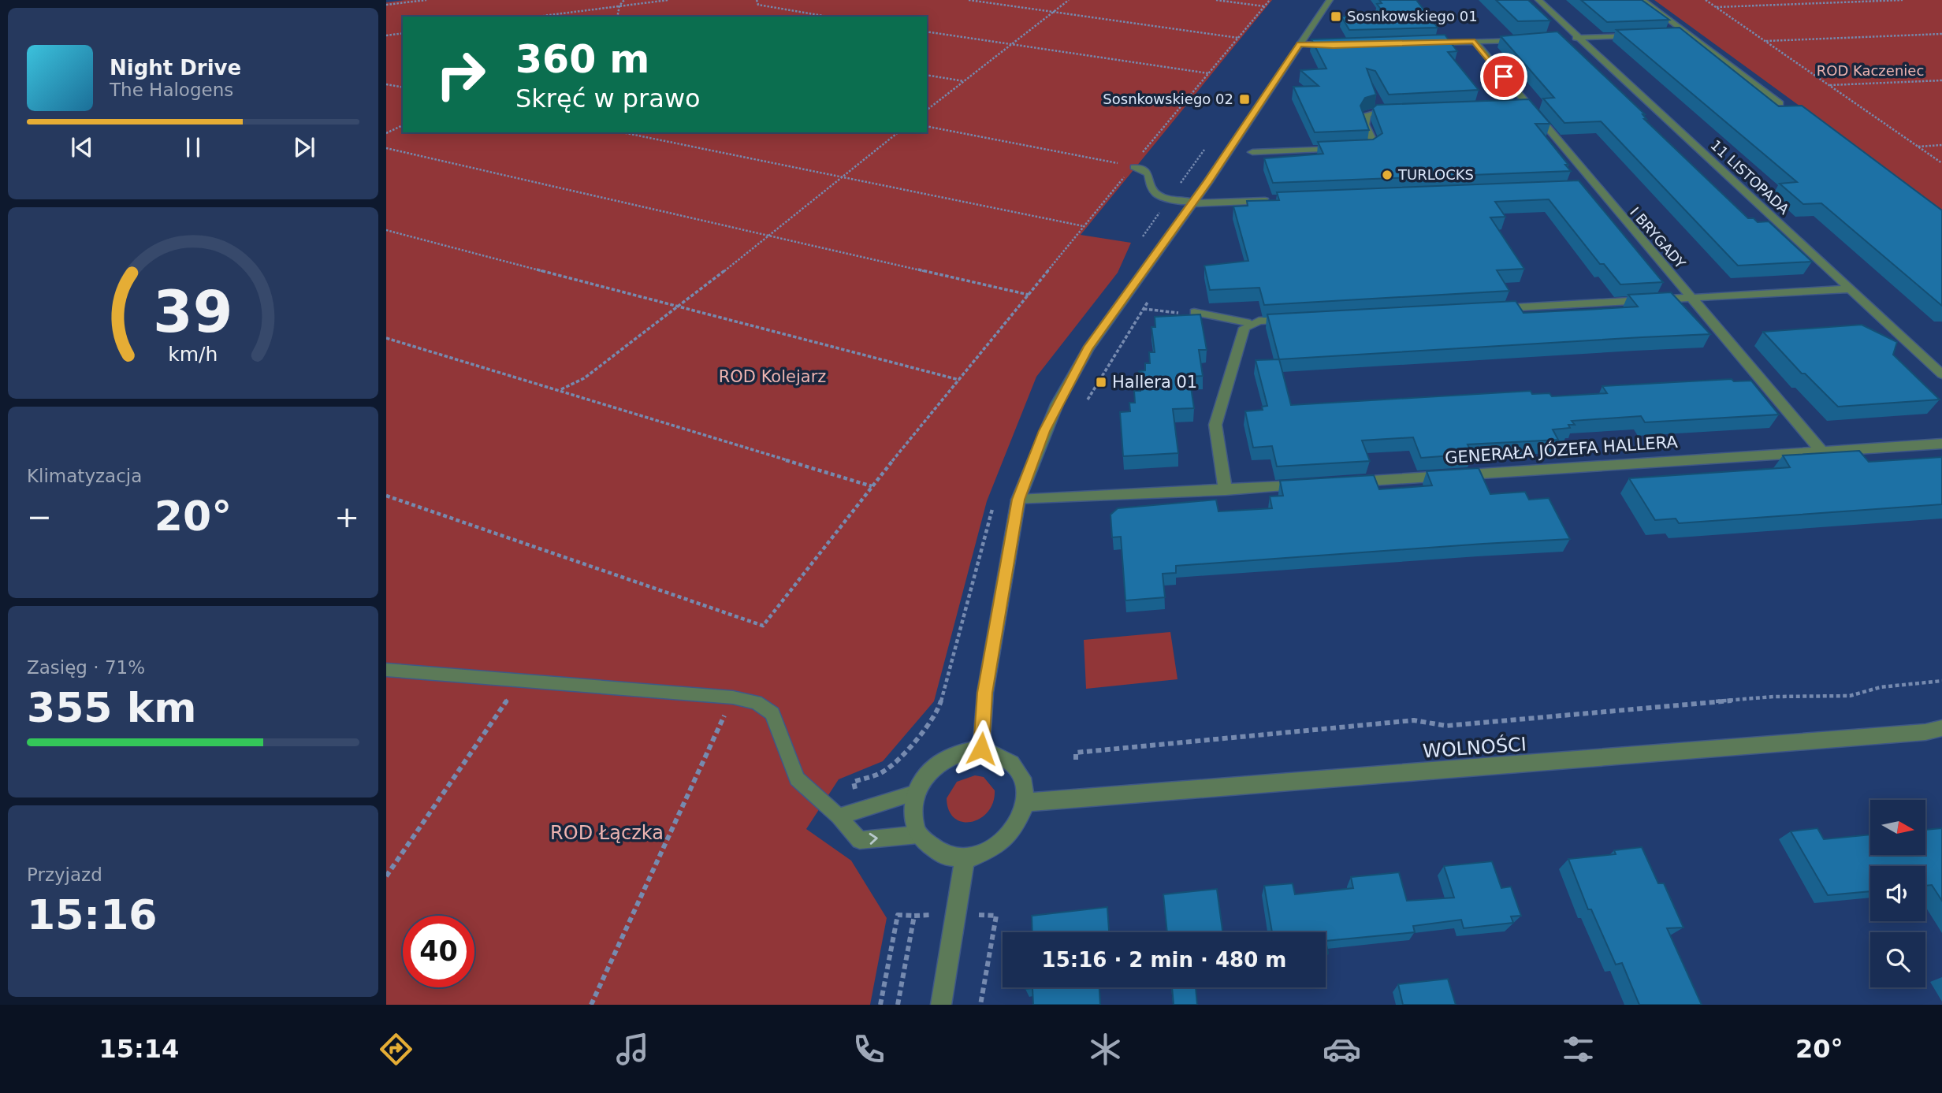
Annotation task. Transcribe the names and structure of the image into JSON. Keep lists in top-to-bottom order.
{
  "streets": {
    "street": [
      "11 LISTOPADA",
      "I BRYGADY",
      "GENERAŁA JÓZEFA HALLERA",
      "WOLNOŚCI"
    ]
  },
  "crossings": [
    ["I BRYGADY", "GENERAŁA JÓZEFA HALLERA"]
  ],
  "parks": ["ROD Kaczeniec", "ROD Kolejarz", "ROD Łączka"],
  "places": {
    "transit": ["Sosnkowskiego 01", "Sosnkowskiego 02", "Hallera 01"],
    "other": ["TURLOCKS"]
  },
  "north": "right",
  "page": {
    "turn": ["360 m", "Skręć w prawo"],
    "song": ["Night Drive", "The Halogens"],
    "tile": [
      "Klimatyzacja",
      ["Zasięg · 71%", "355 km"],
      ["Przyjazd", "15:16"]
    ],
    "heat": ["−", "20°", "+"],
    "limit": "40",
    "trip": "15:16 · 2 min · 480 m",
    "tabs": ["15:14", "20°"],
    "gauge": ["39", "km/h"]
  }
}
